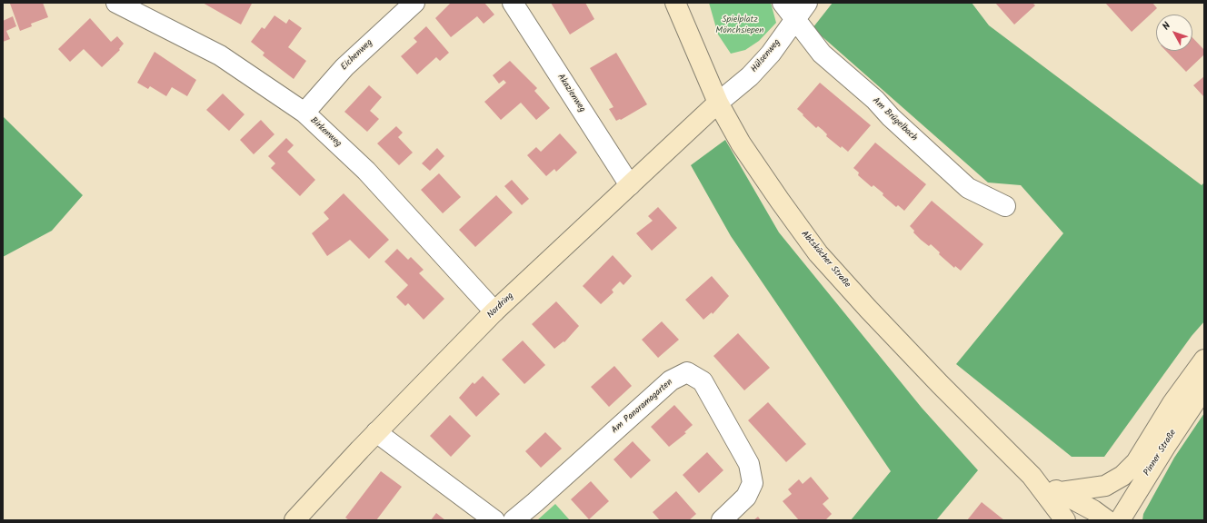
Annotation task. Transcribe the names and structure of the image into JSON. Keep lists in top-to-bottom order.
{
  "streets": {
    "street": [
      "Eichenweg",
      "Hülsenweg",
      "Akazienweg",
      "Am Brügelbach",
      "Birkenweg",
      "Abtskücher Straße",
      "Nordring",
      "Am Panoramagarten",
      "Pinner Straße"
    ]
  },
  "crossings": [
    ["Eichenweg", "Birkenweg"],
    ["Hülsenweg", "Am Brügelbach"],
    ["Hülsenweg", "Abtskücher Straße"],
    ["Hülsenweg", "Nordring"],
    ["Akazienweg", "Nordring"],
    ["Birkenweg", "Nordring"],
    ["Abtskücher Straße", "Nordring"]
  ],
  "parks": ["Spielplatz Mönchsiepen"],
  "north": "top left"
}
